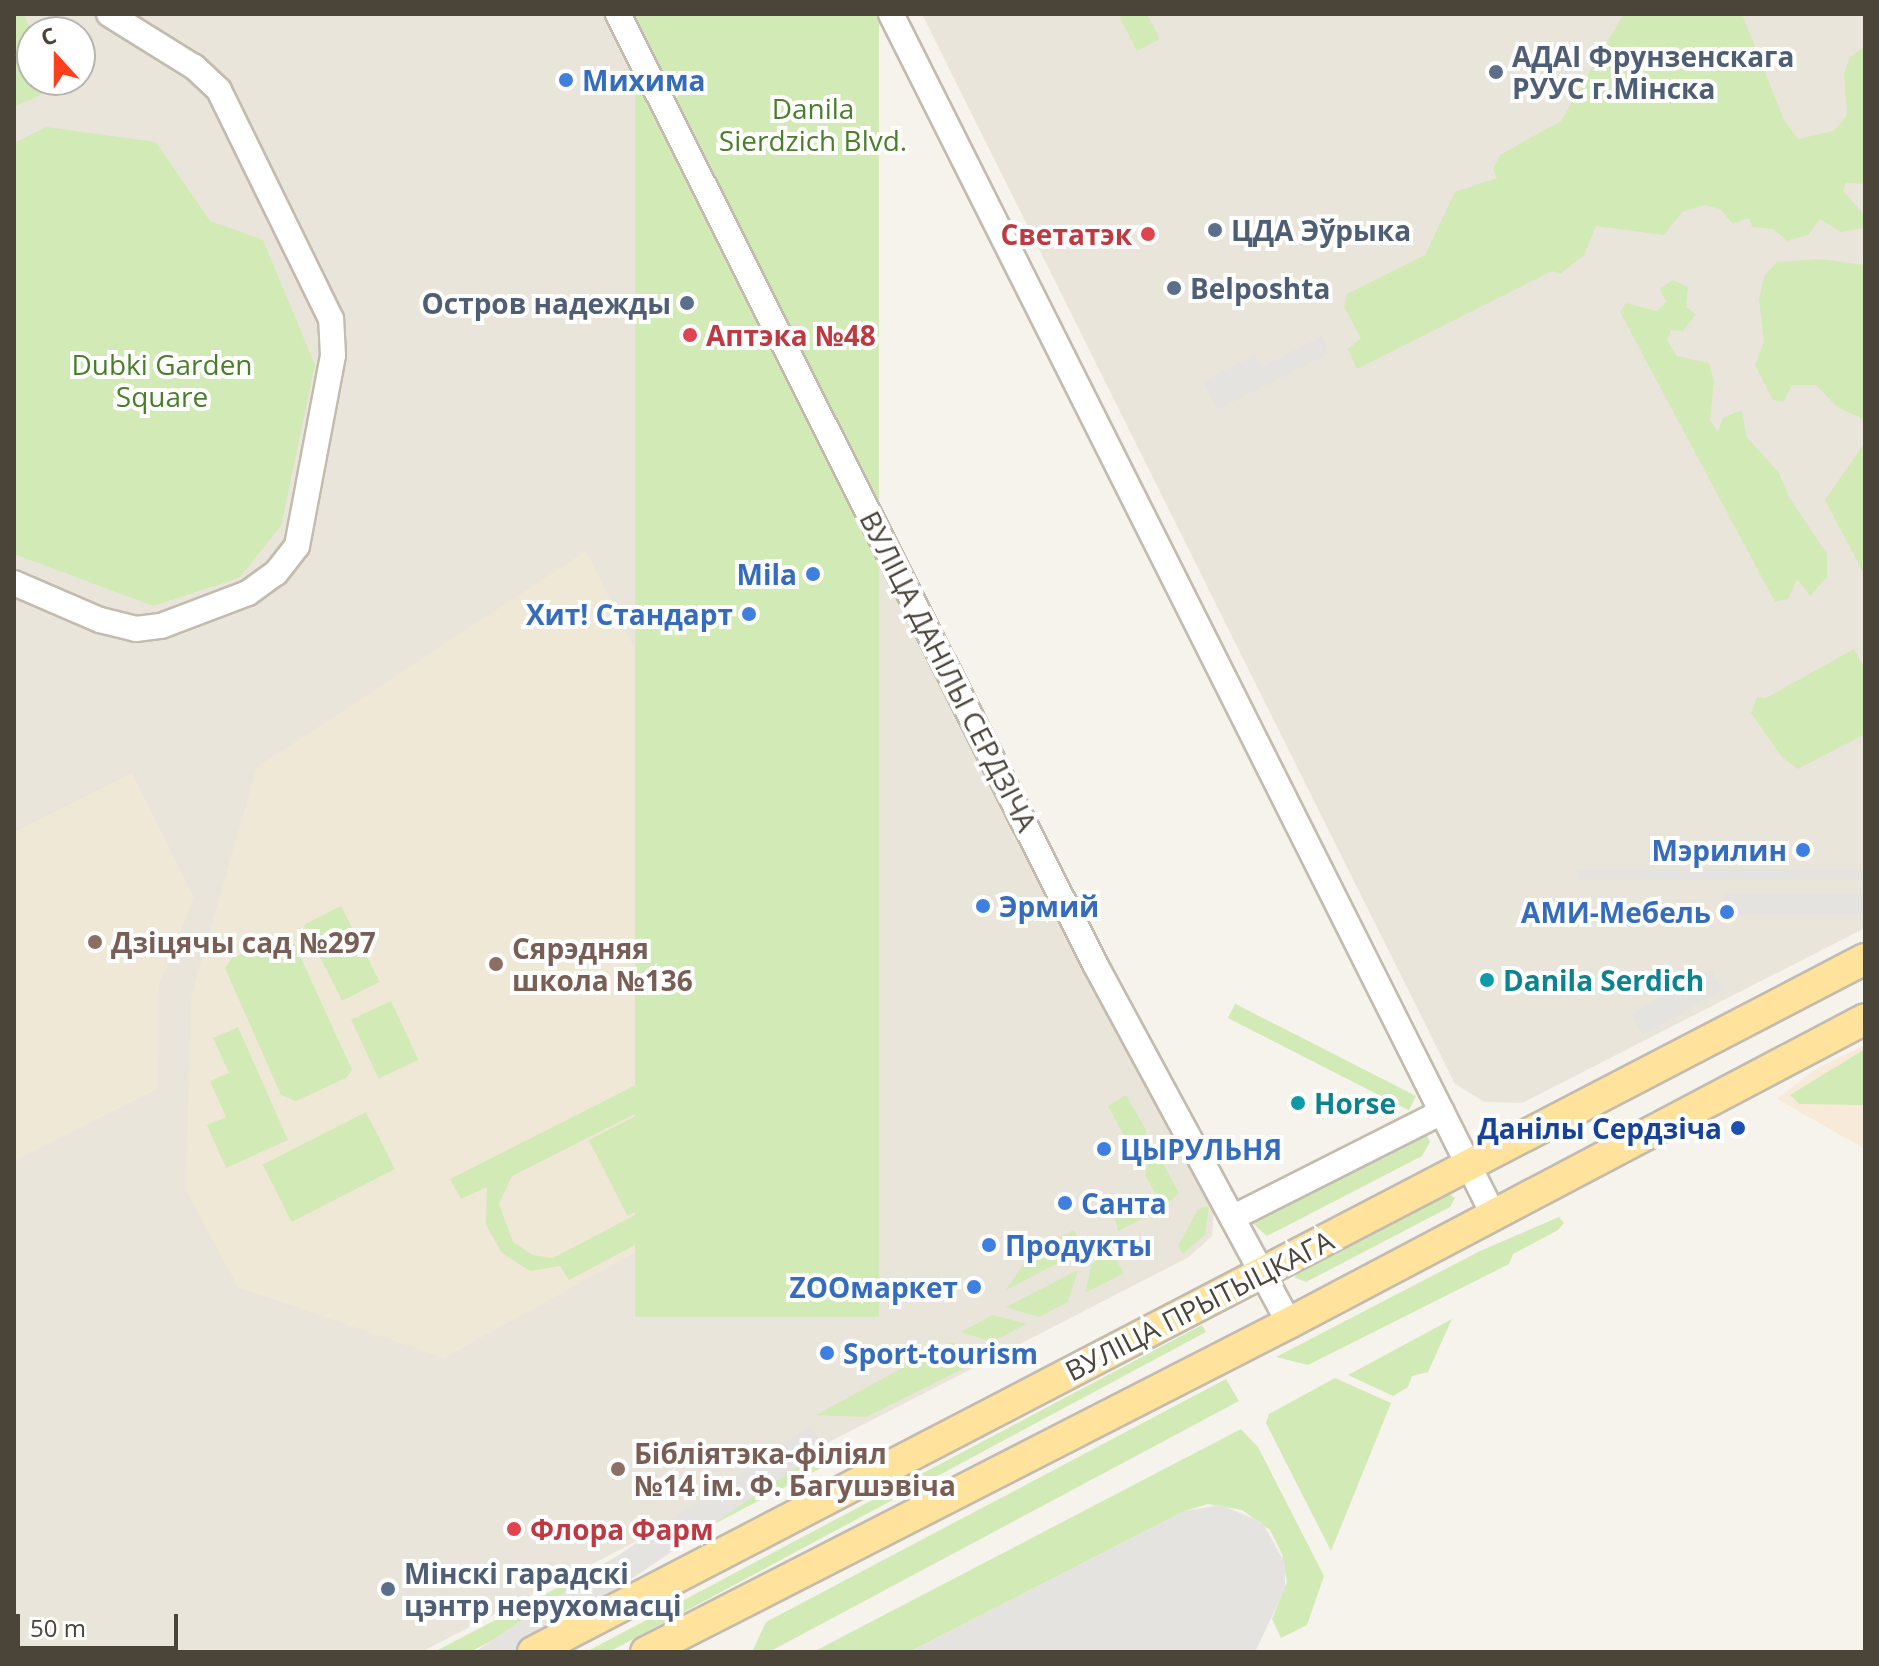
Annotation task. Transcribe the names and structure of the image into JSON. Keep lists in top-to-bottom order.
{
  "streets": {
    "main road": ["ВУЛІЦА ПРЫТЫЦКАГА"],
    "street": ["ВУЛІЦА ДАНІЛЫ СЕРДЗІЧА"]
  },
  "crossings": [
    ["ВУЛІЦА ДАНІЛЫ СЕРДЗІЧА", "ВУЛІЦА ПРЫТЫЦКАГА"]
  ],
  "parks": ["Danila Sierdzich Blvd.", "Dubki Garden Square"],
  "places": [
    "АДАІ Фрунзенскага РУУС г.Мінска",
    "Михима",
    "ЦДА Эўрыка",
    "Светатэк",
    "Belposhta",
    "Остров надежды",
    "Аптэка №48",
    "Mila",
    "Хит! Стандарт",
    "Мэрилин",
    "Эрмий",
    "АМИ-Мебель",
    "Дзіцячы сад №297",
    "Сярэдняя школа №136",
    "Danila Serdich",
    "Horse",
    "Данілы Сердзіча",
    "ЦЫРУЛЬНЯ",
    "Санта",
    "Продукты",
    "ZOOмаркет",
    "Sport-tourism",
    "Бібліятэка-філіял №14 ім. Ф. Багушэвіча",
    "Флора Фарм",
    "Мінскі гарадскі цэнтр нерухомасці"
  ],
  "scale_bar": "50 m",
  "north": "top"
}
